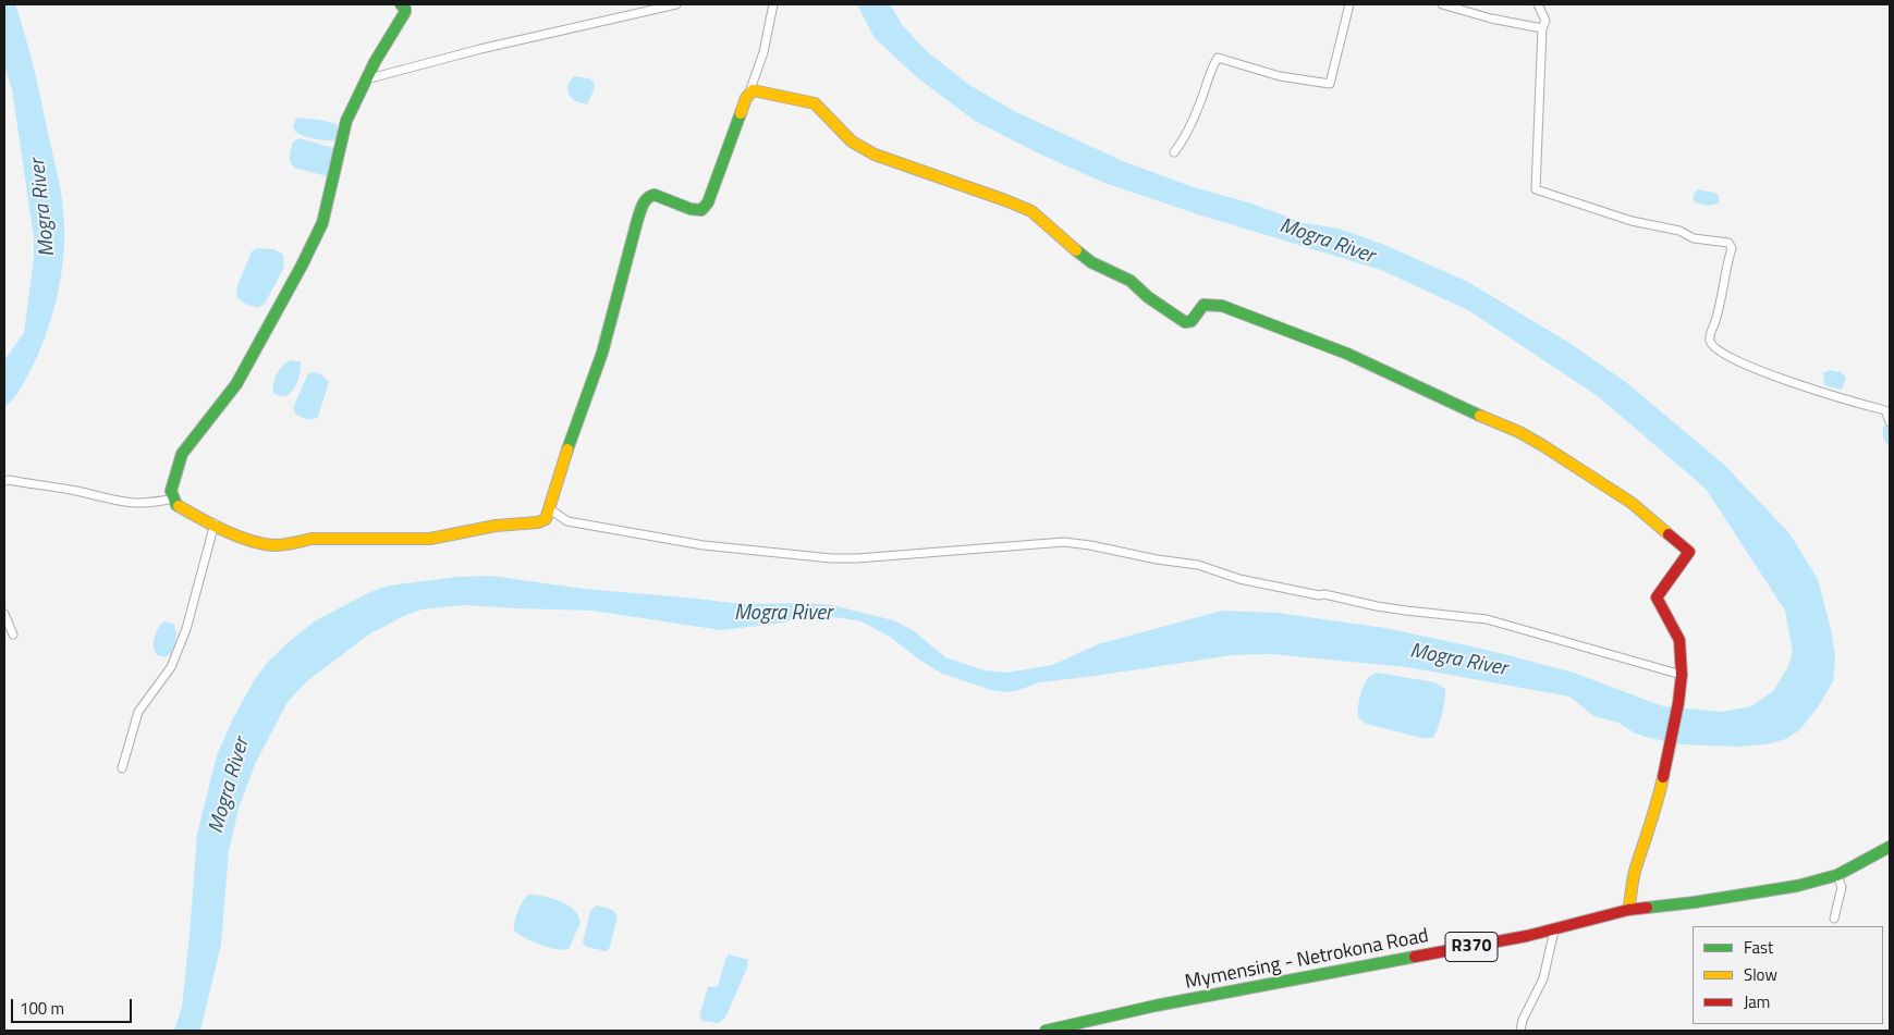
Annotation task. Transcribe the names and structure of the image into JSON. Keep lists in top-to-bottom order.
{
  "streets": {
    "street": ["R370", "Mymensing - Netrokona Road"]
  },
  "water": ["Mogra River"],
  "legend": ["Fast", "Slow", "Jam"],
  "scale_bar": "100 m"
}
